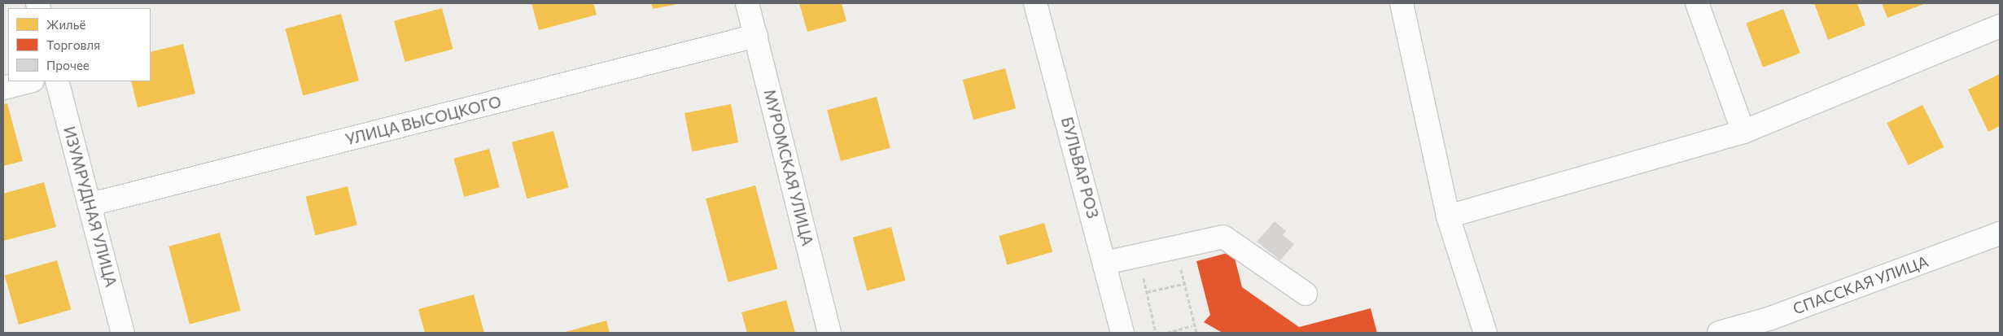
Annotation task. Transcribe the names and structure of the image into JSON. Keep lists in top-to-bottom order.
{
  "streets": {
    "street": [
      "УЛИЦА ВЫСОЦКОГО",
      "МУРОМСКАЯ УЛИЦА",
      "БУЛЬВАР РОЗ",
      "ИЗУМРУДНАЯ УЛИЦА",
      "СПАССКАЯ УЛИЦА"
    ]
  },
  "crossings": [
    ["УЛИЦА ВЫСОЦКОГО", "МУРОМСКАЯ УЛИЦА"],
    ["УЛИЦА ВЫСОЦКОГО", "ИЗУМРУДНАЯ УЛИЦА"]
  ],
  "legend": ["Жильё", "Торговля", "Прочее"]
}
